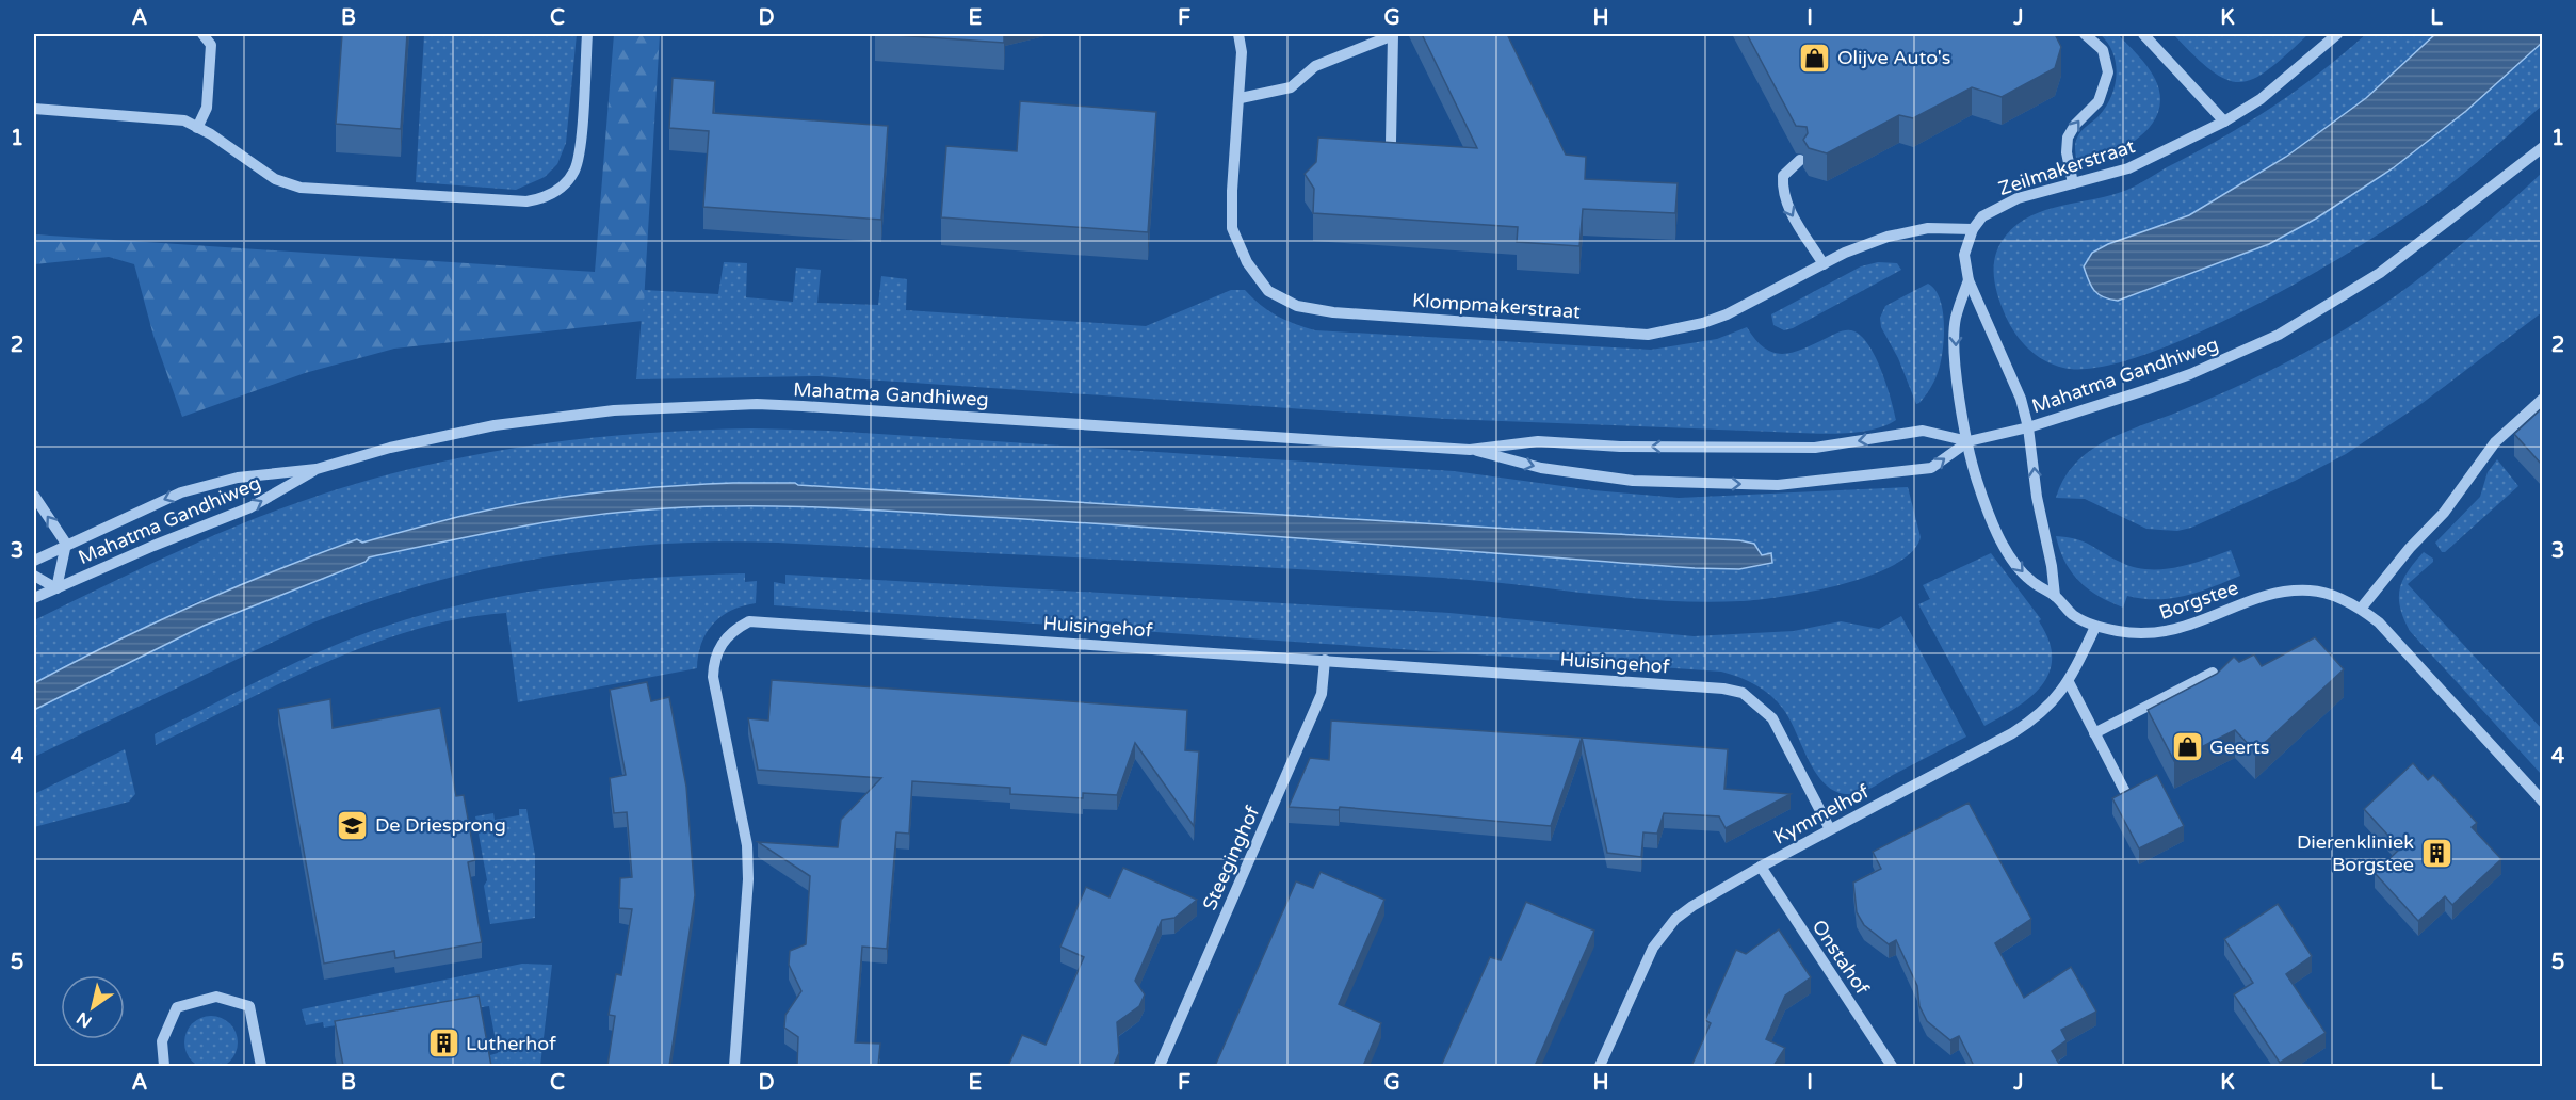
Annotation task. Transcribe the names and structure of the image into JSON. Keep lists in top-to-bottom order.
{
  "streets": {
    "street": [
      "Zeilmakerstraat",
      "Klompmakerstraat",
      "Mahatma Gandhiweg",
      "Borgstee",
      "Huisingehof",
      "Kymmelhof",
      "Steeginghof",
      "Onstahof"
    ]
  },
  "crossings": [
    ["Zeilmakerstraat", "Klompmakerstraat"],
    ["Mahatma Gandhiweg", "Borgstee"],
    ["Borgstee", "Kymmelhof"],
    ["Huisingehof", "Kymmelhof"],
    ["Huisingehof", "Steeginghof"],
    ["Kymmelhof", "Onstahof"]
  ],
  "places": {
    "shop": ["Olijve Auto's", "Geerts"],
    "school or university": ["De Driesprong"],
    "building": ["Dierenkliniek Borgstee", "Lutherhof"]
  },
  "north": "bottom left",
  "grid": {
    "columns": [
      "A",
      "B",
      "C",
      "D",
      "E",
      "F",
      "G",
      "H",
      "I",
      "J",
      "K",
      "L"
    ],
    "rows": [
      "1",
      "2",
      "3",
      "4",
      "5"
    ]
  }
}
